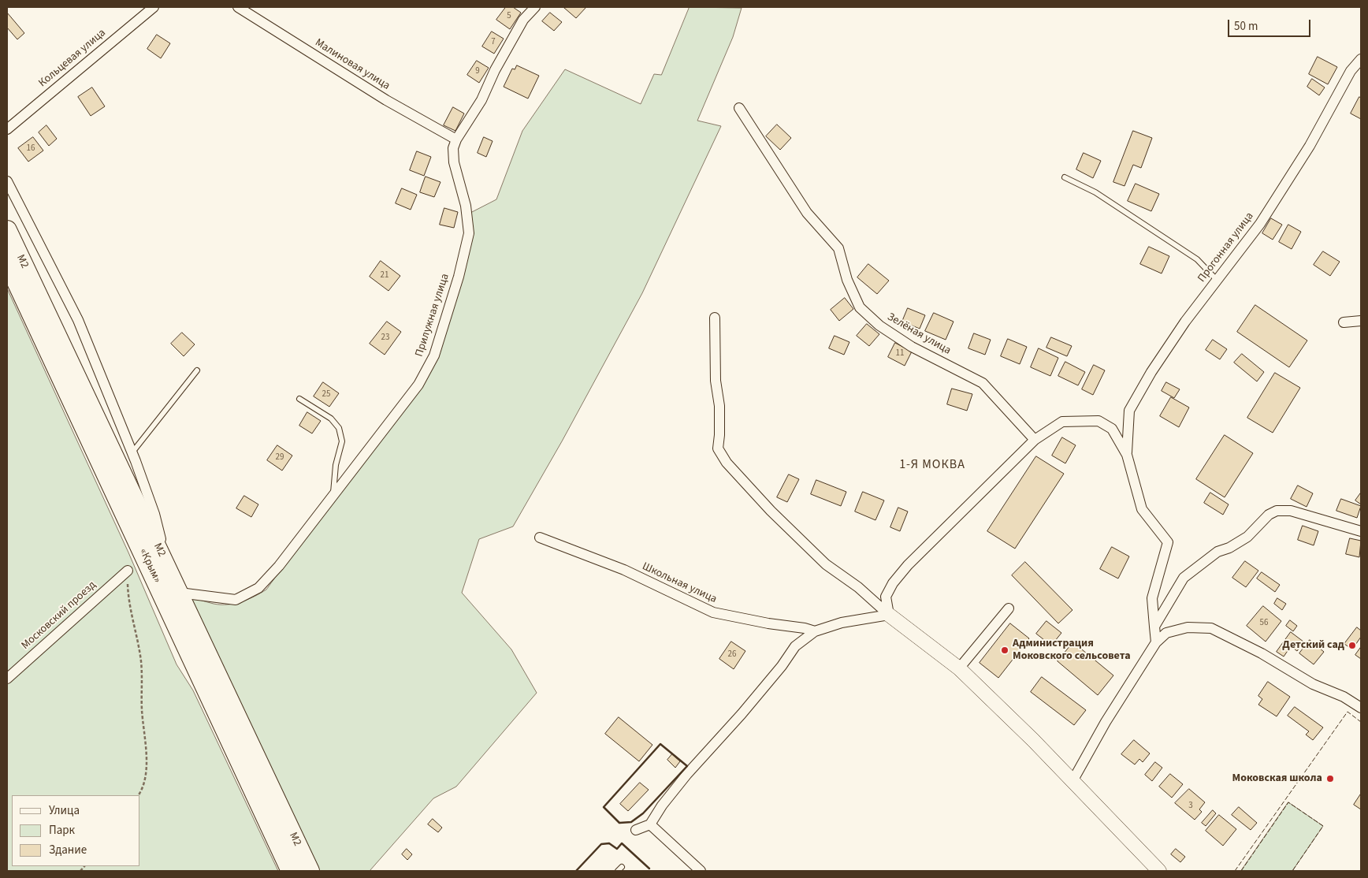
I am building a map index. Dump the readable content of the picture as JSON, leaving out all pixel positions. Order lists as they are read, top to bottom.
{
  "streets": {
    "highway": ["М2", "«Крым»"],
    "street": [
      "Кольцевая улица",
      "Малиновая улица",
      "Прогонная улица",
      "Прилужная улица",
      "Зелёная улица",
      "Школьная улица",
      "Московский проезд"
    ]
  },
  "crossings": [
    ["Малиновая улица", "Прилужная улица"],
    ["М2", "Прилужная улица"]
  ],
  "districts": ["1-Я МОКВА"],
  "places": ["Детский сад", "Администрация Моковского сельсовета", "Моковская школа"],
  "house_numbers": [
    "5",
    "7",
    "9",
    "16",
    "21",
    "23",
    "11",
    "25",
    "29",
    "56",
    "26",
    "3"
  ],
  "legend": ["Улица", "Парк", "Здание"],
  "scale_bar": "50 m"
}
